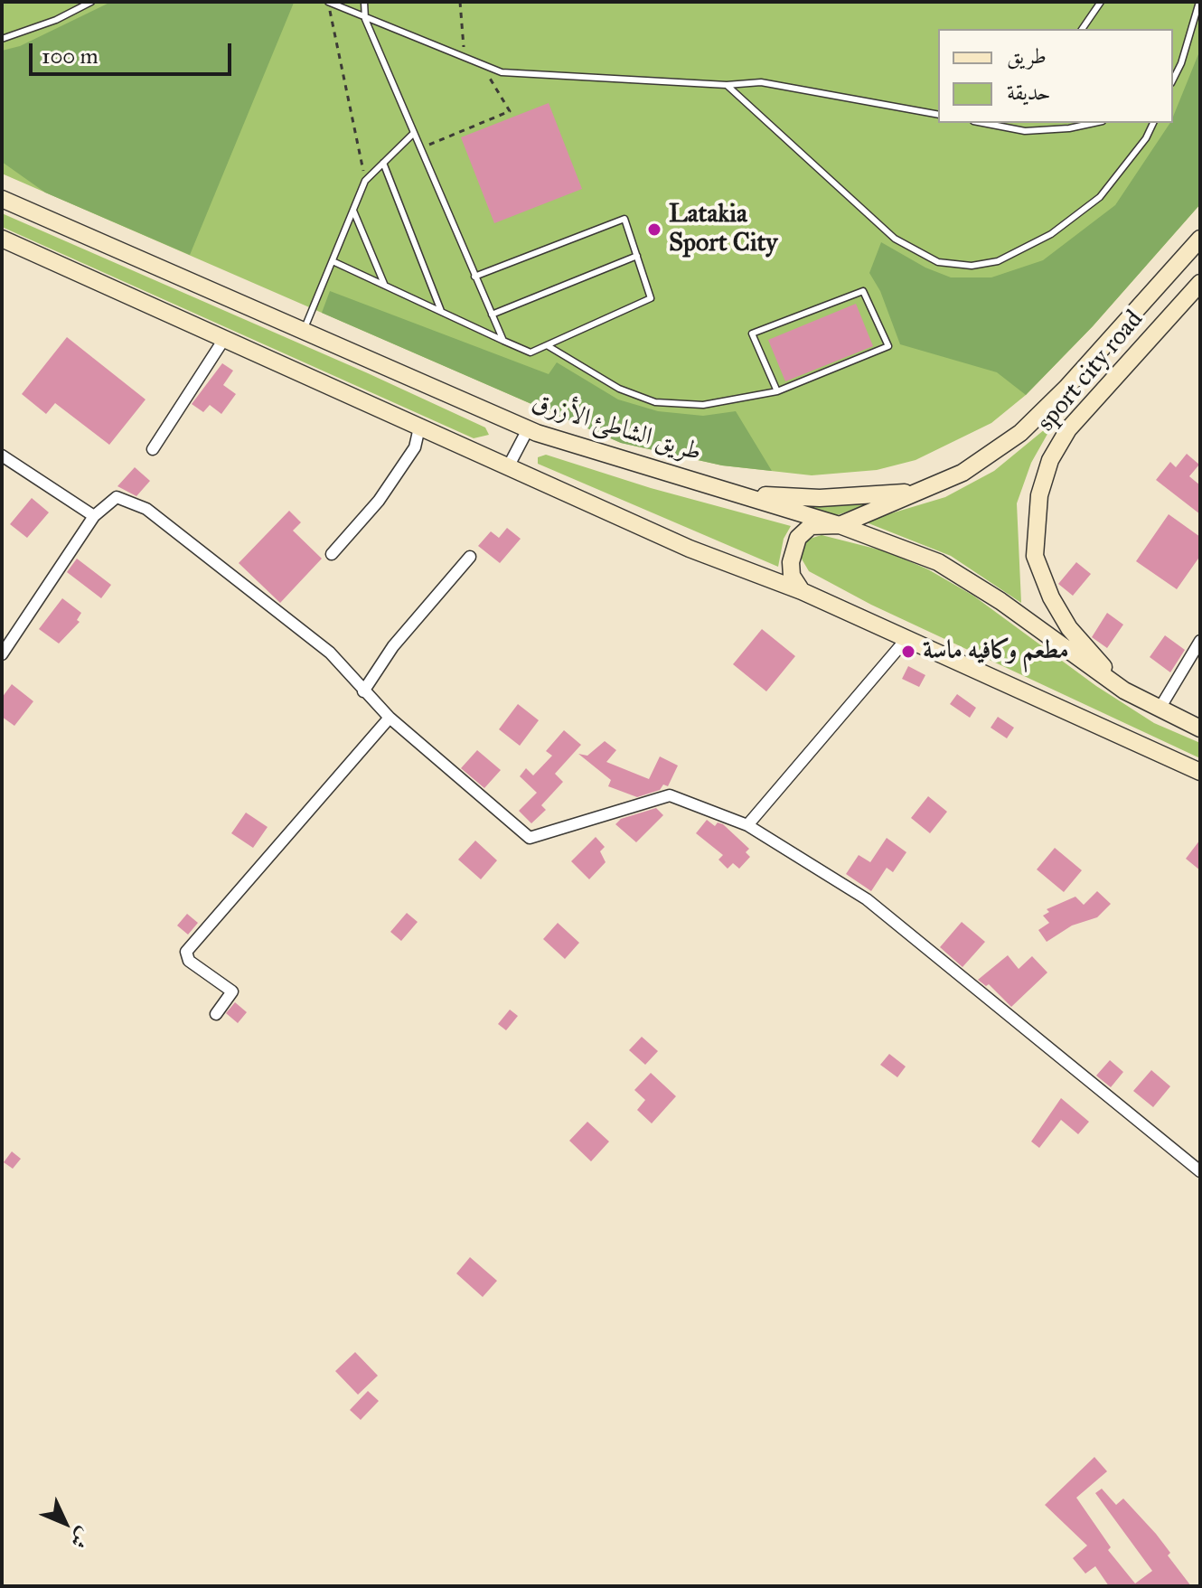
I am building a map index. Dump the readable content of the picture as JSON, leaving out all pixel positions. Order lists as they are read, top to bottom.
{
  "streets": {
    "main road": ["sport city road", "طريق الشاطئ الأزرق"]
  },
  "crossings": [
    ["sport city road", "طريق الشاطئ الأزرق"]
  ],
  "places": ["Latakia Sport City", "مطعم وكافيه ماسة"],
  "legend": ["طريق", "حديقة"],
  "scale_bar": "100 m",
  "north": "bottom right"
}
